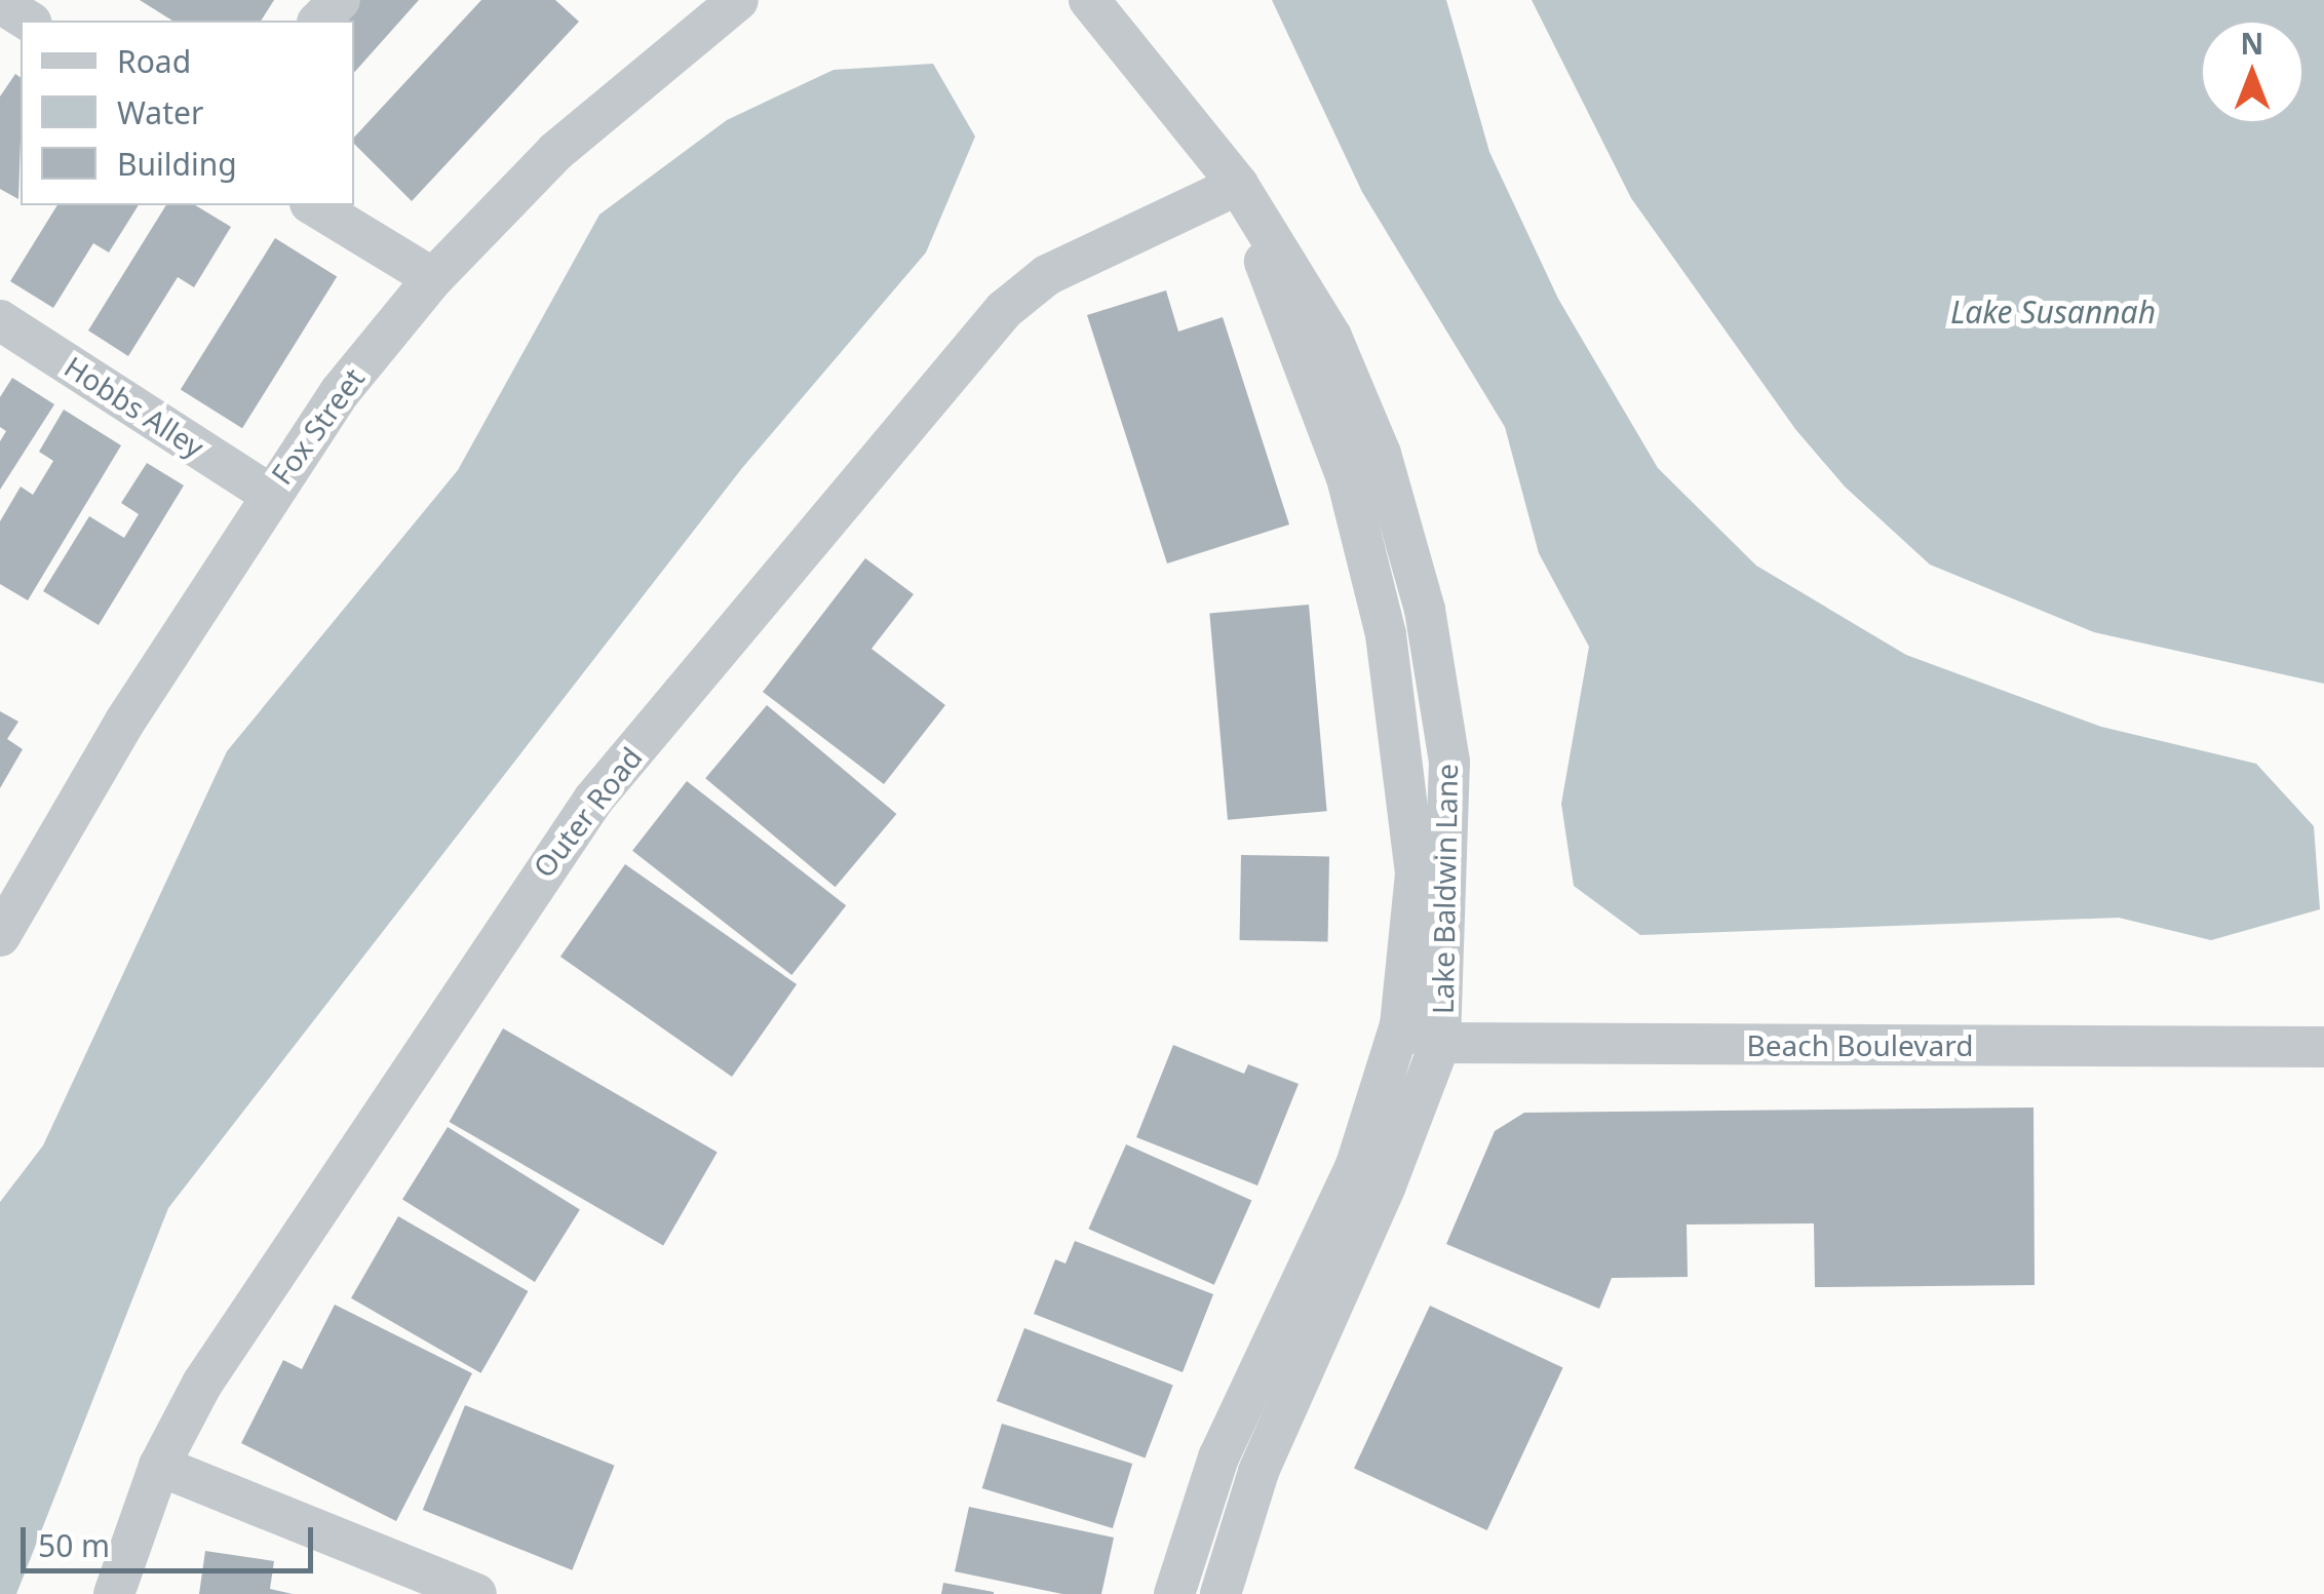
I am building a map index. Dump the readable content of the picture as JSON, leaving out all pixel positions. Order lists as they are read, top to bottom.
{
  "streets": {
    "street": [
      "Hobbs Alley",
      "Fox Street",
      "Outer Road",
      "Lake Baldwin Lane",
      "Beach Boulevard"
    ]
  },
  "crossings": [
    ["Hobbs Alley", "Fox Street"],
    ["Outer Road", "Lake Baldwin Lane"],
    ["Lake Baldwin Lane", "Beach Boulevard"]
  ],
  "water": ["Lake Susannah"],
  "legend": ["Road", "Water", "Building"],
  "scale_bar": "50 m",
  "north": "top"
}
